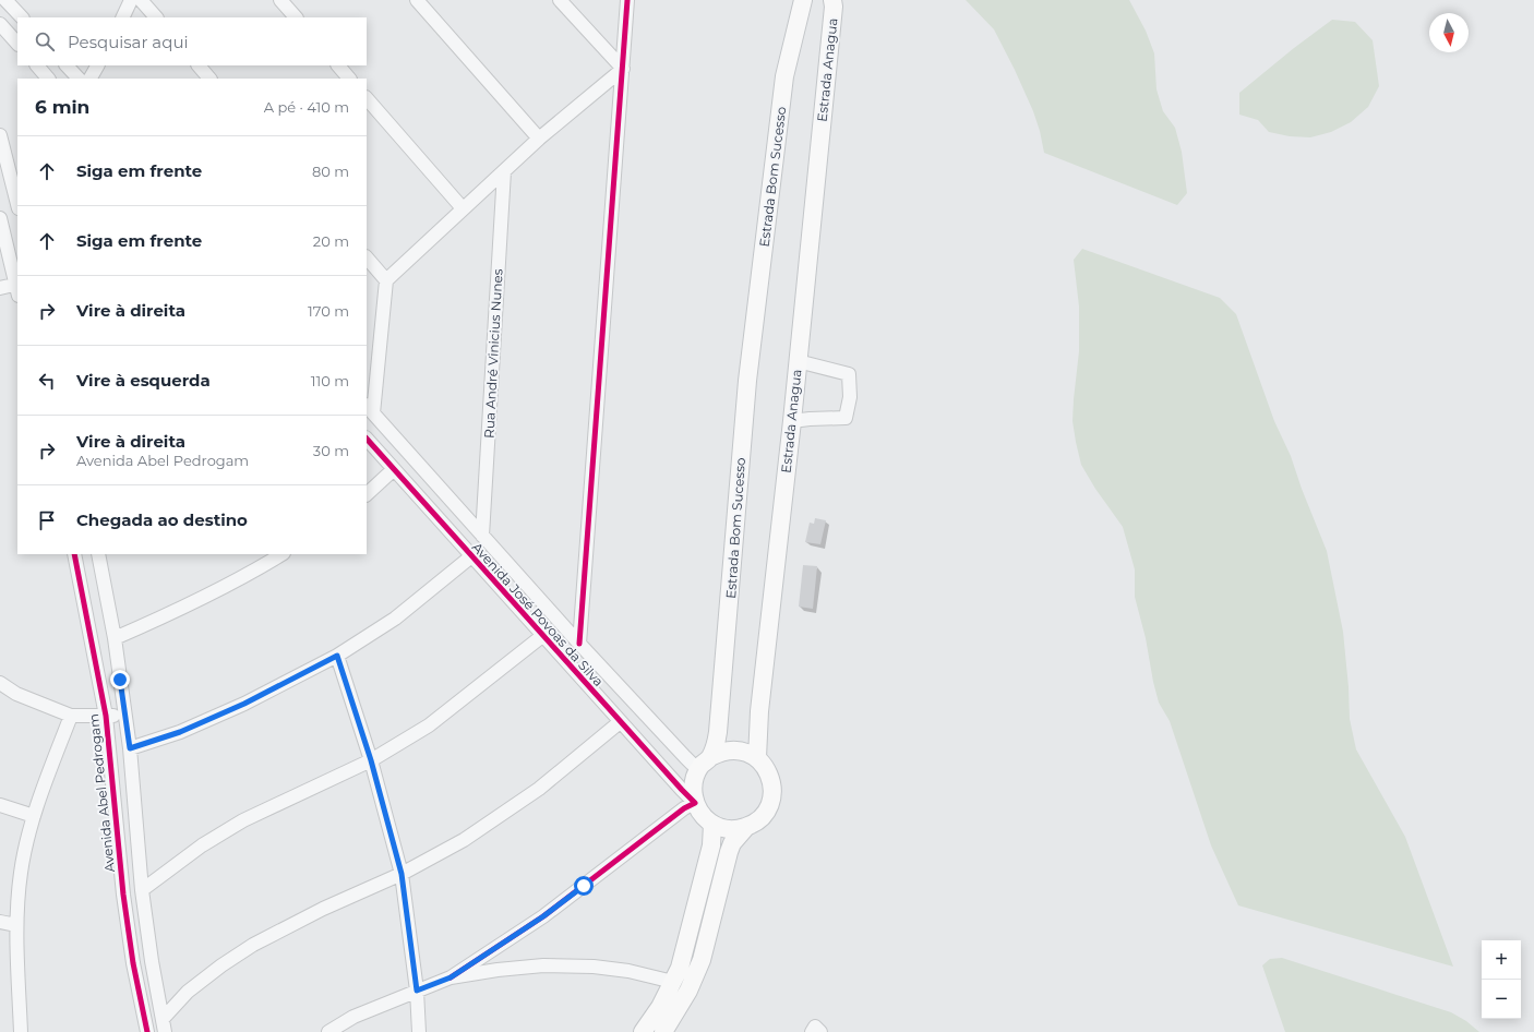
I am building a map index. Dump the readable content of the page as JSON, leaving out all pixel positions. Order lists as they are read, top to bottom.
{
  "streets": {
    "main road": ["Estrada Anagua", "Estrada Bom Sucesso"],
    "street": ["Rua André Vinicius Nunes", "Avenida José Povoas da Silva", "Avenida Abel Pedrogam"]
  },
  "crossings": [
    ["Estrada Anagua", "Estrada Bom Sucesso"],
    ["Estrada Anagua", "Avenida José Povoas da Silva"],
    ["Estrada Bom Sucesso", "Avenida José Povoas da Silva"],
    ["Rua André Vinicius Nunes", "Avenida José Povoas da Silva"]
  ],
  "north": "bottom",
  "page": {
    "search": "Pesquisar aqui",
    "heading": ["6 min", "A pé · 410 m"],
    "list": [
      ["Siga em frente", "80 m"],
      ["Siga em frente", "20 m"],
      ["Vire à direita", "170 m"],
      ["Vire à esquerda", "110 m"],
      ["Vire à direita", "Avenida Abel Pedrogam", "30 m"],
      "Chegada ao destino"
    ],
    "map_buttons": ["+", "−"]
  }
}
